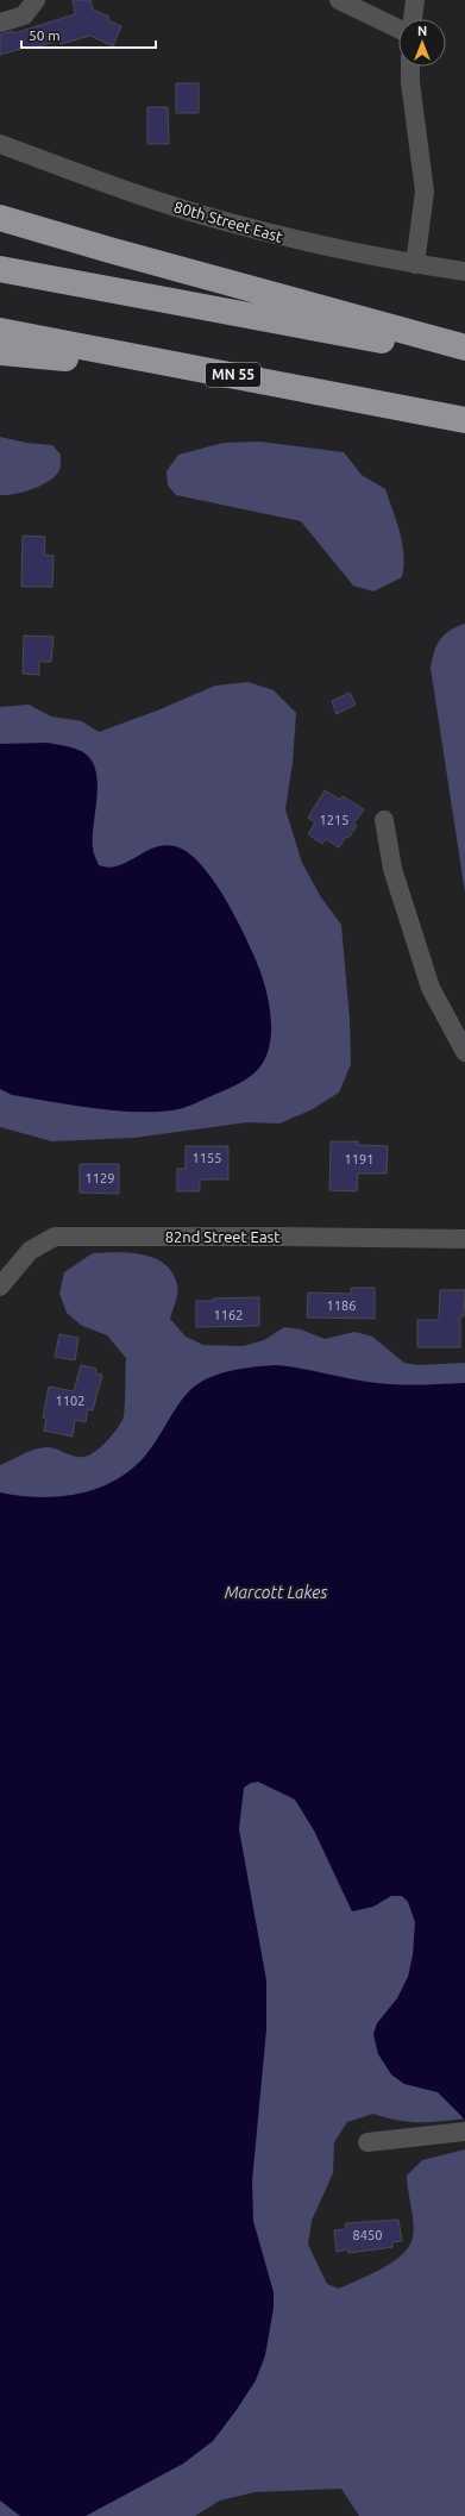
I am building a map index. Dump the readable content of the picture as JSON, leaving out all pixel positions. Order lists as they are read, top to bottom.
{
  "streets": {
    "highway": ["MN 55"],
    "street": ["80th Street East", "82nd Street East"]
  },
  "water": ["Marcott Lakes"],
  "house_numbers": [
    "1215",
    "1155",
    "1191",
    "1129",
    "1186",
    "1162",
    "1102",
    "8450"
  ],
  "scale_bar": "50 m",
  "north": "top"
}
